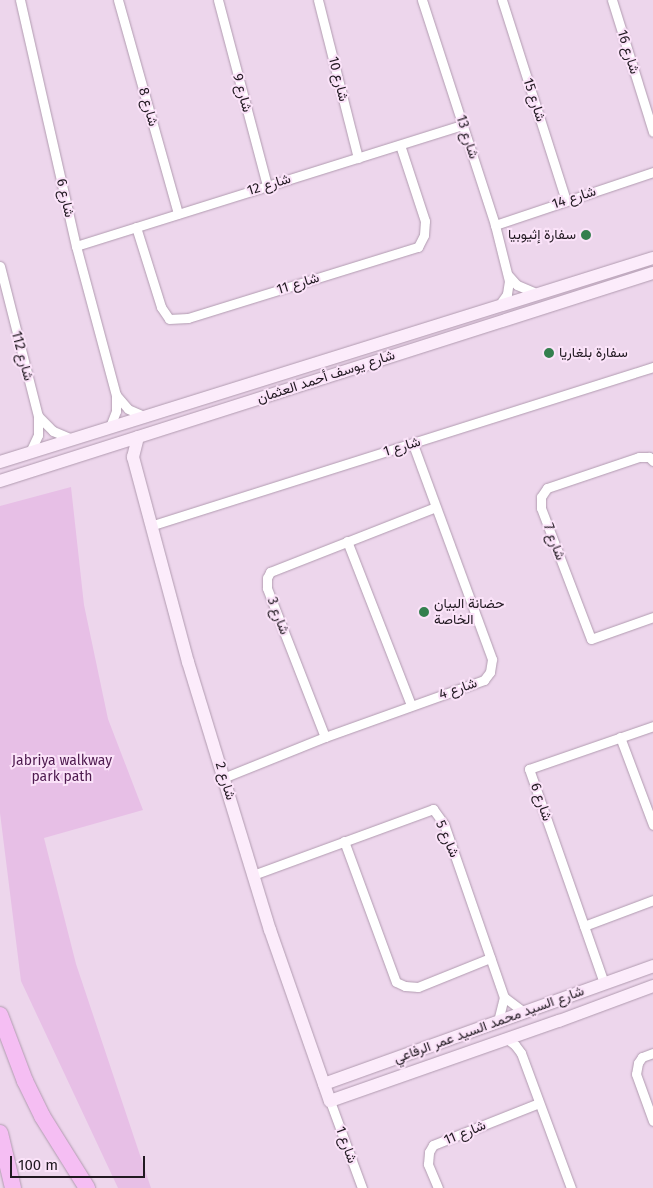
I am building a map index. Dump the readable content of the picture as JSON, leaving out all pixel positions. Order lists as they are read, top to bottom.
{
  "streets": {
    "street": [
      "شارع 16",
      "شارع 10",
      "شارع 9",
      "شارع 15",
      "شارع 8",
      "شارع 13",
      "شارع 12",
      "شارع 6",
      "شارع 14",
      "شارع 11",
      "شارع 112",
      "شارع يوسف أحمد العثمان",
      "شارع 1",
      "شارع 7",
      "شارع 3",
      "شارع 4",
      "شارع 2",
      "شارع 5",
      "شارع السيد محمد السيد عمر الرفاعي"
    ]
  },
  "crossings": [
    ["شارع 10", "شارع 12"],
    ["شارع 9", "شارع 12"],
    ["شارع 15", "شارع 14"],
    ["شارع 8", "شارع 12"],
    ["شارع 13", "شارع 12"],
    ["شارع 13", "شارع 14"],
    ["شارع 13", "شارع يوسف أحمد العثمان"],
    ["شارع 12", "شارع 6"],
    ["شارع 12", "شارع 11"],
    ["شارع 6", "شارع يوسف أحمد العثمان"],
    ["شارع 6", "شارع السيد محمد السيد عمر الرفاعي"],
    ["شارع 112", "شارع يوسف أحمد العثمان"],
    ["شارع يوسف أحمد العثمان", "شارع 2"],
    ["شارع 1", "شارع 4"],
    ["شارع 1", "شارع 2"],
    ["شارع 1", "شارع السيد محمد السيد عمر الرفاعي"],
    ["شارع 3", "شارع 4"],
    ["شارع 4", "شارع 2"],
    ["شارع 2", "شارع 5"],
    ["شارع 2", "شارع السيد محمد السيد عمر الرفاعي"]
  ],
  "parks": ["Jabriya walkway park path"],
  "places": ["سفارة إثيوبيا", "سفارة بلغاريا", "حضانة البيان الخاصة"],
  "scale_bar": "100 m"
}
